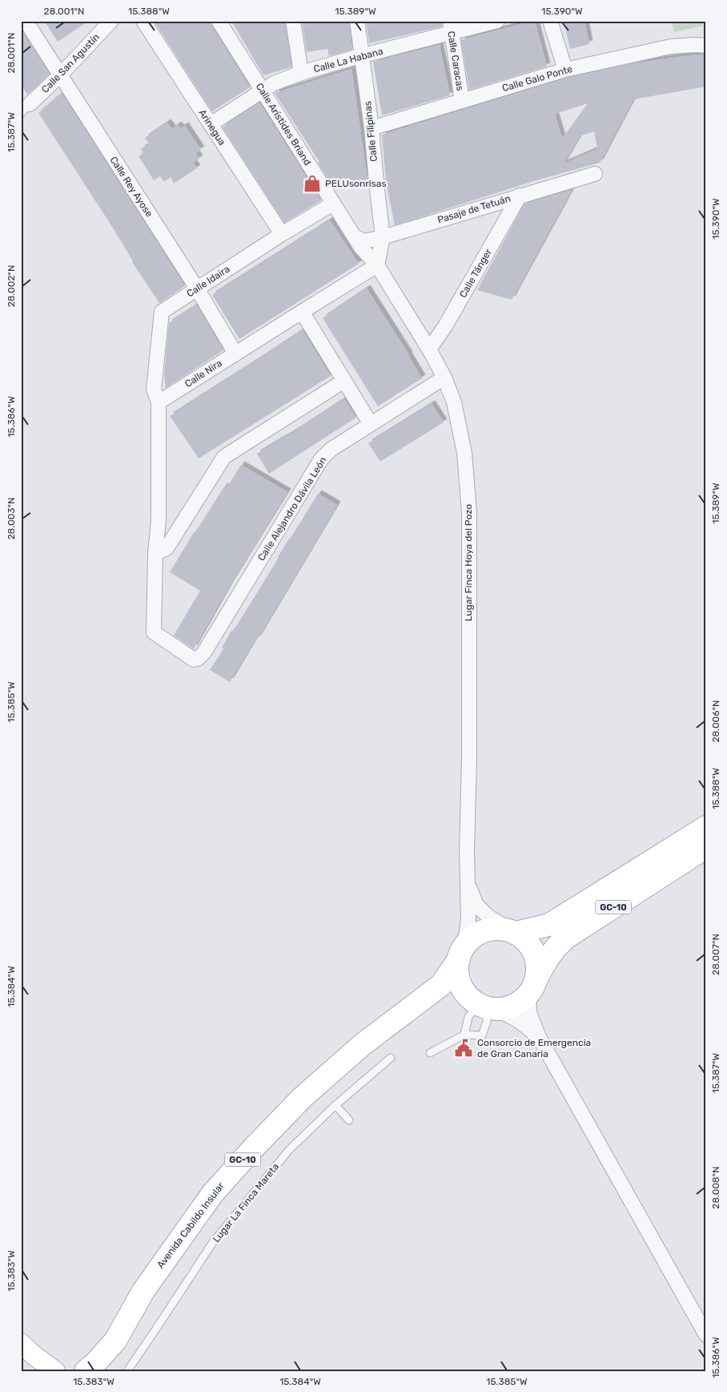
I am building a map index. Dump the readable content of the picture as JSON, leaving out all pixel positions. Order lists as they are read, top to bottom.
{
  "streets": {
    "main road": ["GC-10", "Avenida Cabildo Insular"],
    "street": [
      "Calle La Habana",
      "Calle Caracas",
      "Calle San Agustín",
      "Calle Galo Ponte",
      "Calle Arístides Briand",
      "Arinegua",
      "Calle Filipinas",
      "Calle Rey Ayose",
      "Pasaje de Tetuán",
      "Calle Tánger",
      "Calle Idaira",
      "Calle Nira",
      "Calle Alejandro Dávila León",
      "Lugar Finca Hoya del Pozo"
    ],
    "lane": ["Lugar La Finca Mareta"]
  },
  "crossings": [
    ["Calle La Habana", "Calle Caracas"],
    ["Calle La Habana", "Calle Arístides Briand"],
    ["Calle La Habana", "Arinegua"],
    ["Calle La Habana", "Calle Filipinas"],
    ["Calle Caracas", "Calle Galo Ponte"],
    ["Calle San Agustín", "Calle Rey Ayose"],
    ["Calle Galo Ponte", "Calle Filipinas"],
    ["Calle Arístides Briand", "Calle Filipinas"],
    ["Calle Arístides Briand", "Pasaje de Tetuán"],
    ["Calle Arístides Briand", "Calle Idaira"],
    ["Calle Arístides Briand", "Calle Nira"],
    ["Calle Arístides Briand", "Lugar Finca Hoya del Pozo"],
    ["Arinegua", "Calle Idaira"],
    ["Calle Filipinas", "Pasaje de Tetuán"],
    ["Calle Filipinas", "Calle Nira"],
    ["Calle Filipinas", "Lugar Finca Hoya del Pozo"],
    ["Calle Rey Ayose", "Calle Idaira"],
    ["Calle Rey Ayose", "Calle Nira"],
    ["Pasaje de Tetuán", "Calle Tánger"],
    ["Calle Tánger", "Lugar Finca Hoya del Pozo"],
    ["Calle Idaira", "Calle Nira"],
    ["Calle Nira", "Lugar Finca Hoya del Pozo"],
    ["Calle Alejandro Dávila León", "Lugar Finca Hoya del Pozo"],
    ["Lugar Finca Hoya del Pozo", "GC-10"],
    ["Lugar Finca Hoya del Pozo", "Avenida Cabildo Insular"],
    ["GC-10", "Avenida Cabildo Insular"]
  ],
  "places": {
    "shop": ["PELUsonrisas"],
    "public building": ["Consorcio de Emergencia de Gran Canaria"]
  },
  "coordinates": [
    "28.001°N",
    "15.388°W",
    "15.389°W",
    "15.390°W",
    "15.387°W",
    "28.002°N",
    "15.386°W",
    "28.003°N",
    "15.385°W",
    "28.006°N",
    "28.007°N",
    "15.384°W",
    "28.008°N",
    "15.383°W"
  ]
}
